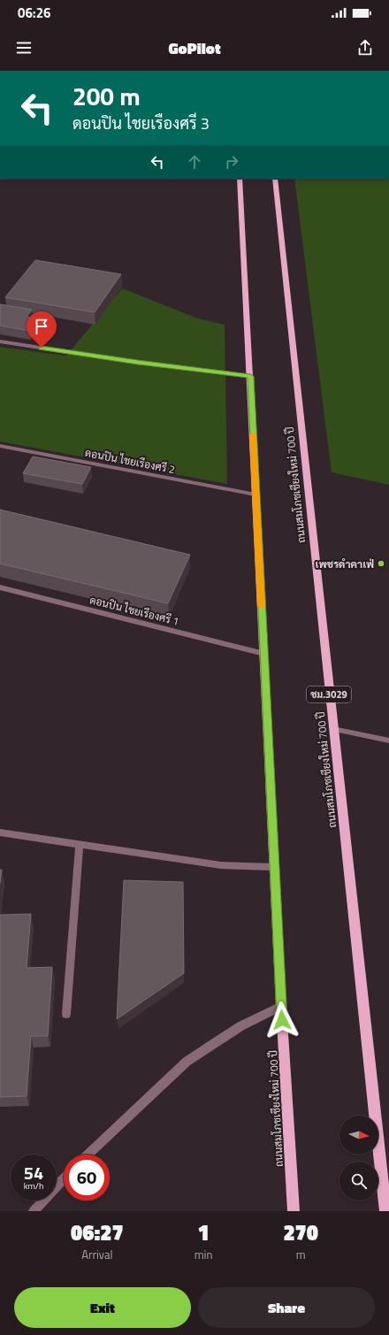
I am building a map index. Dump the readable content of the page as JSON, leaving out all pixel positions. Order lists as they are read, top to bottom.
{
  "streets": {
    "main road": ["ถนนสมโภชเชียงใหม่ 700 ปี", "ชม.3029"],
    "street": ["ดอนปิน ไชยเรืองศรี 2", "ดอนปิน ไชยเรืองศรี 1"]
  },
  "crossings": [
    ["ดอนปิน ไชยเรืองศรี 2", "ถนนสมโภชเชียงใหม่ 700 ปี"],
    ["ถนนสมโภชเชียงใหม่ 700 ปี", "ดอนปิน ไชยเรืองศรี 1"]
  ],
  "places": ["เพชรดำคาเฟ่"],
  "north": "right",
  "page": {
    "status": "06:26",
    "header": "GoPilot",
    "turn": ["200 m", "ดอนปิน ไชยเรืองศรี 3"],
    "speed": "54 km/h",
    "limit": "60",
    "eta": [
      "06:27",
      "Arrival",
      "1",
      "min",
      "270",
      "m"
    ],
    "buttons": ["Exit", "Share"]
  }
}
